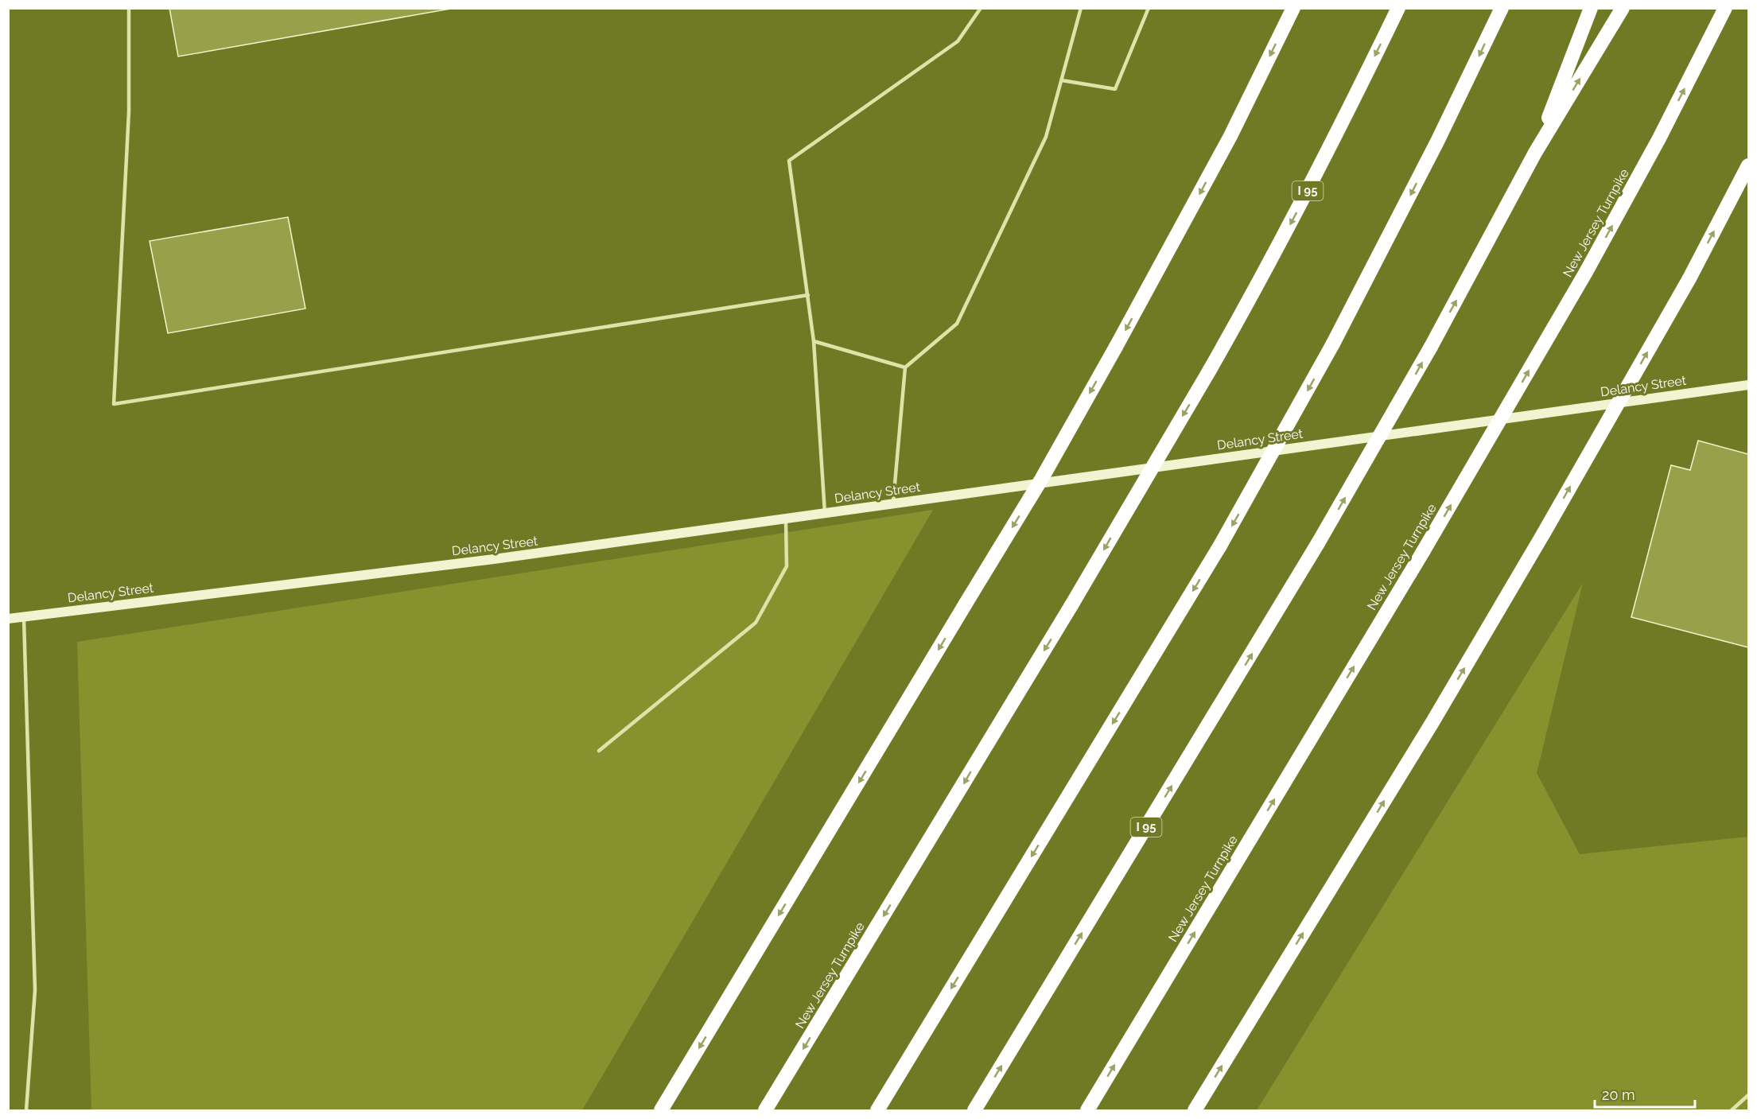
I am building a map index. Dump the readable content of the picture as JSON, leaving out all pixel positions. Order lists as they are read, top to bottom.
{
  "streets": {
    "highway": ["I 95", "New Jersey Turnpike"],
    "street": ["Delancy Street"]
  },
  "scale_bar": "20 m"
}
